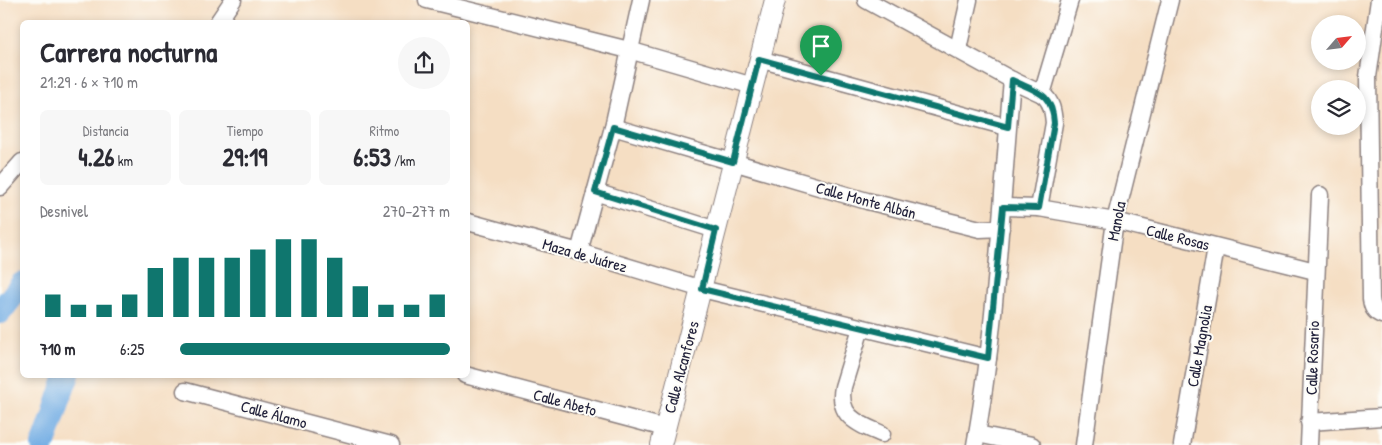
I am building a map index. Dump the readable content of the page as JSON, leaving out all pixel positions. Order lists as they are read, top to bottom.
{
  "streets": {
    "street": [
      "Calle Monte Albán",
      "Manola",
      "Calle Rosas",
      "Maza de Juárez",
      "Calle Magnolia",
      "Calle Rosario",
      "Calle Alcanfores",
      "Calle Abeto",
      "Calle Álamo"
    ]
  },
  "crossings": [
    ["Calle Monte Albán", "Calle Alcanfores"],
    ["Manola", "Calle Rosas"],
    ["Calle Rosas", "Calle Magnolia"],
    ["Calle Rosas", "Calle Rosario"],
    ["Maza de Juárez", "Calle Alcanfores"],
    ["Calle Alcanfores", "Calle Abeto"]
  ],
  "north": "top right",
  "page": {
    "heading": ["Carrera nocturna", "21:29 · 6 × 710 m"],
    "stats": [
      ["Distancia", "4.26 km"],
      ["Tiempo", "29:19"],
      ["Ritmo", "6:53 /km"]
    ],
    "chart": ["Desnivel", "270–277 m"],
    "list": [
      {
        "name": "710 m",
        "note": "6:25"
      }
    ]
  }
}
